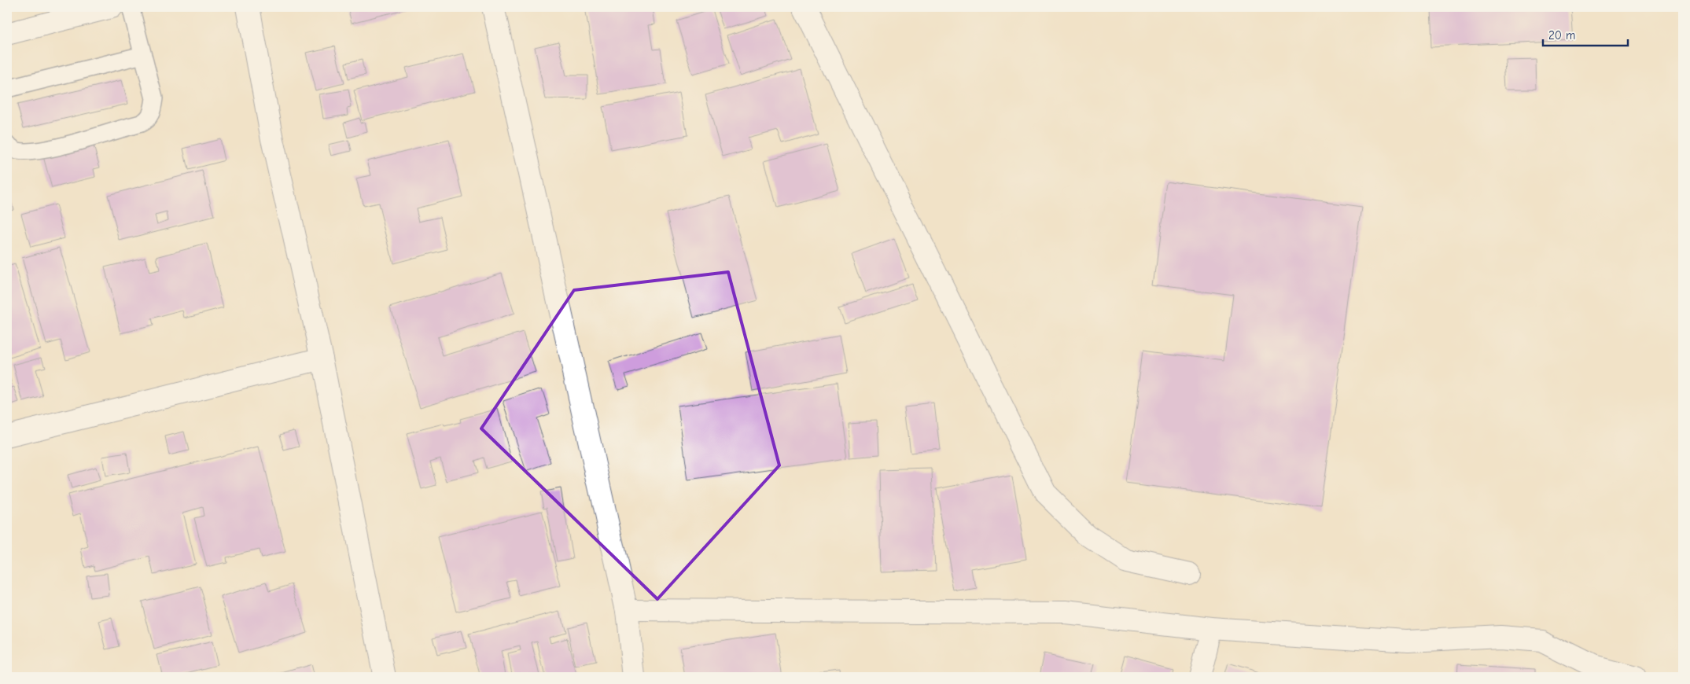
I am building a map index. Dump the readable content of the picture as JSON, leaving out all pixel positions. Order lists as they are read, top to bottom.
{
  "scale_bar": "20 m"
}
